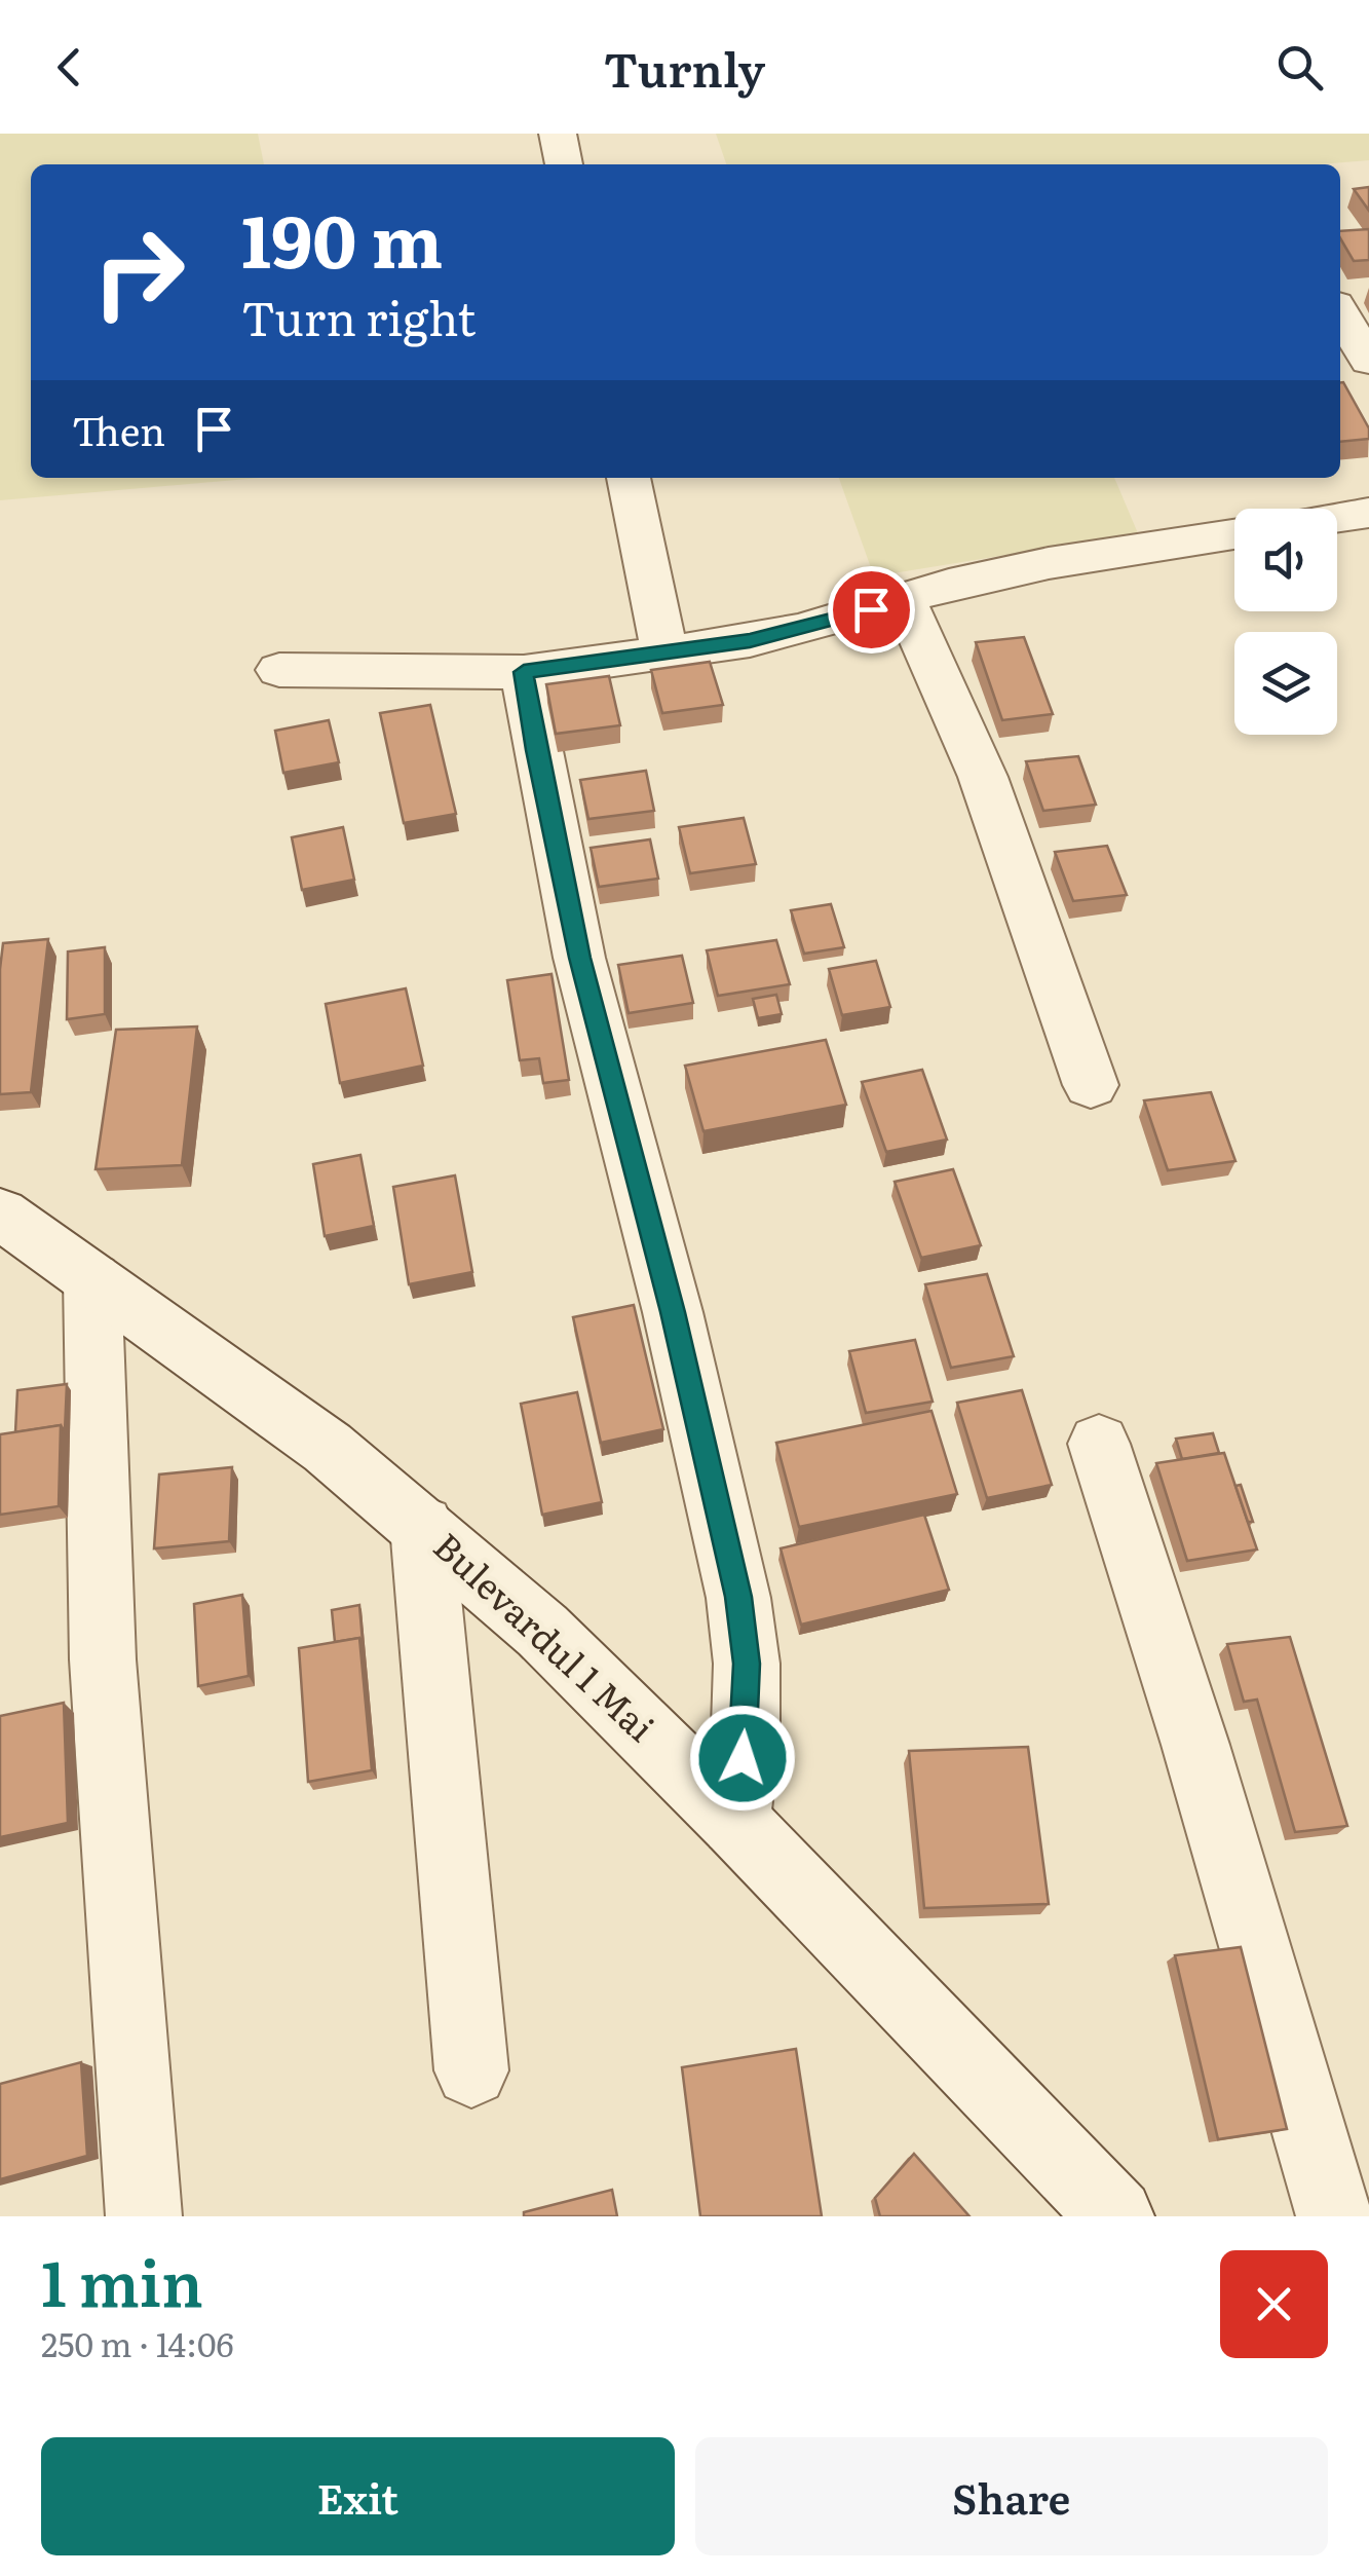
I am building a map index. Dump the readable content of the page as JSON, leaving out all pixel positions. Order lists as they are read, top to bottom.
{
  "streets": {
    "street": ["Bulevardul 1 Mai"]
  },
  "page": {
    "header": "Turnly",
    "turn": ["190 m", "Turn right"],
    "then": "Then",
    "heading": ["1 min", "250 m · 14:06"],
    "buttons": ["Exit", "Share"]
  }
}
